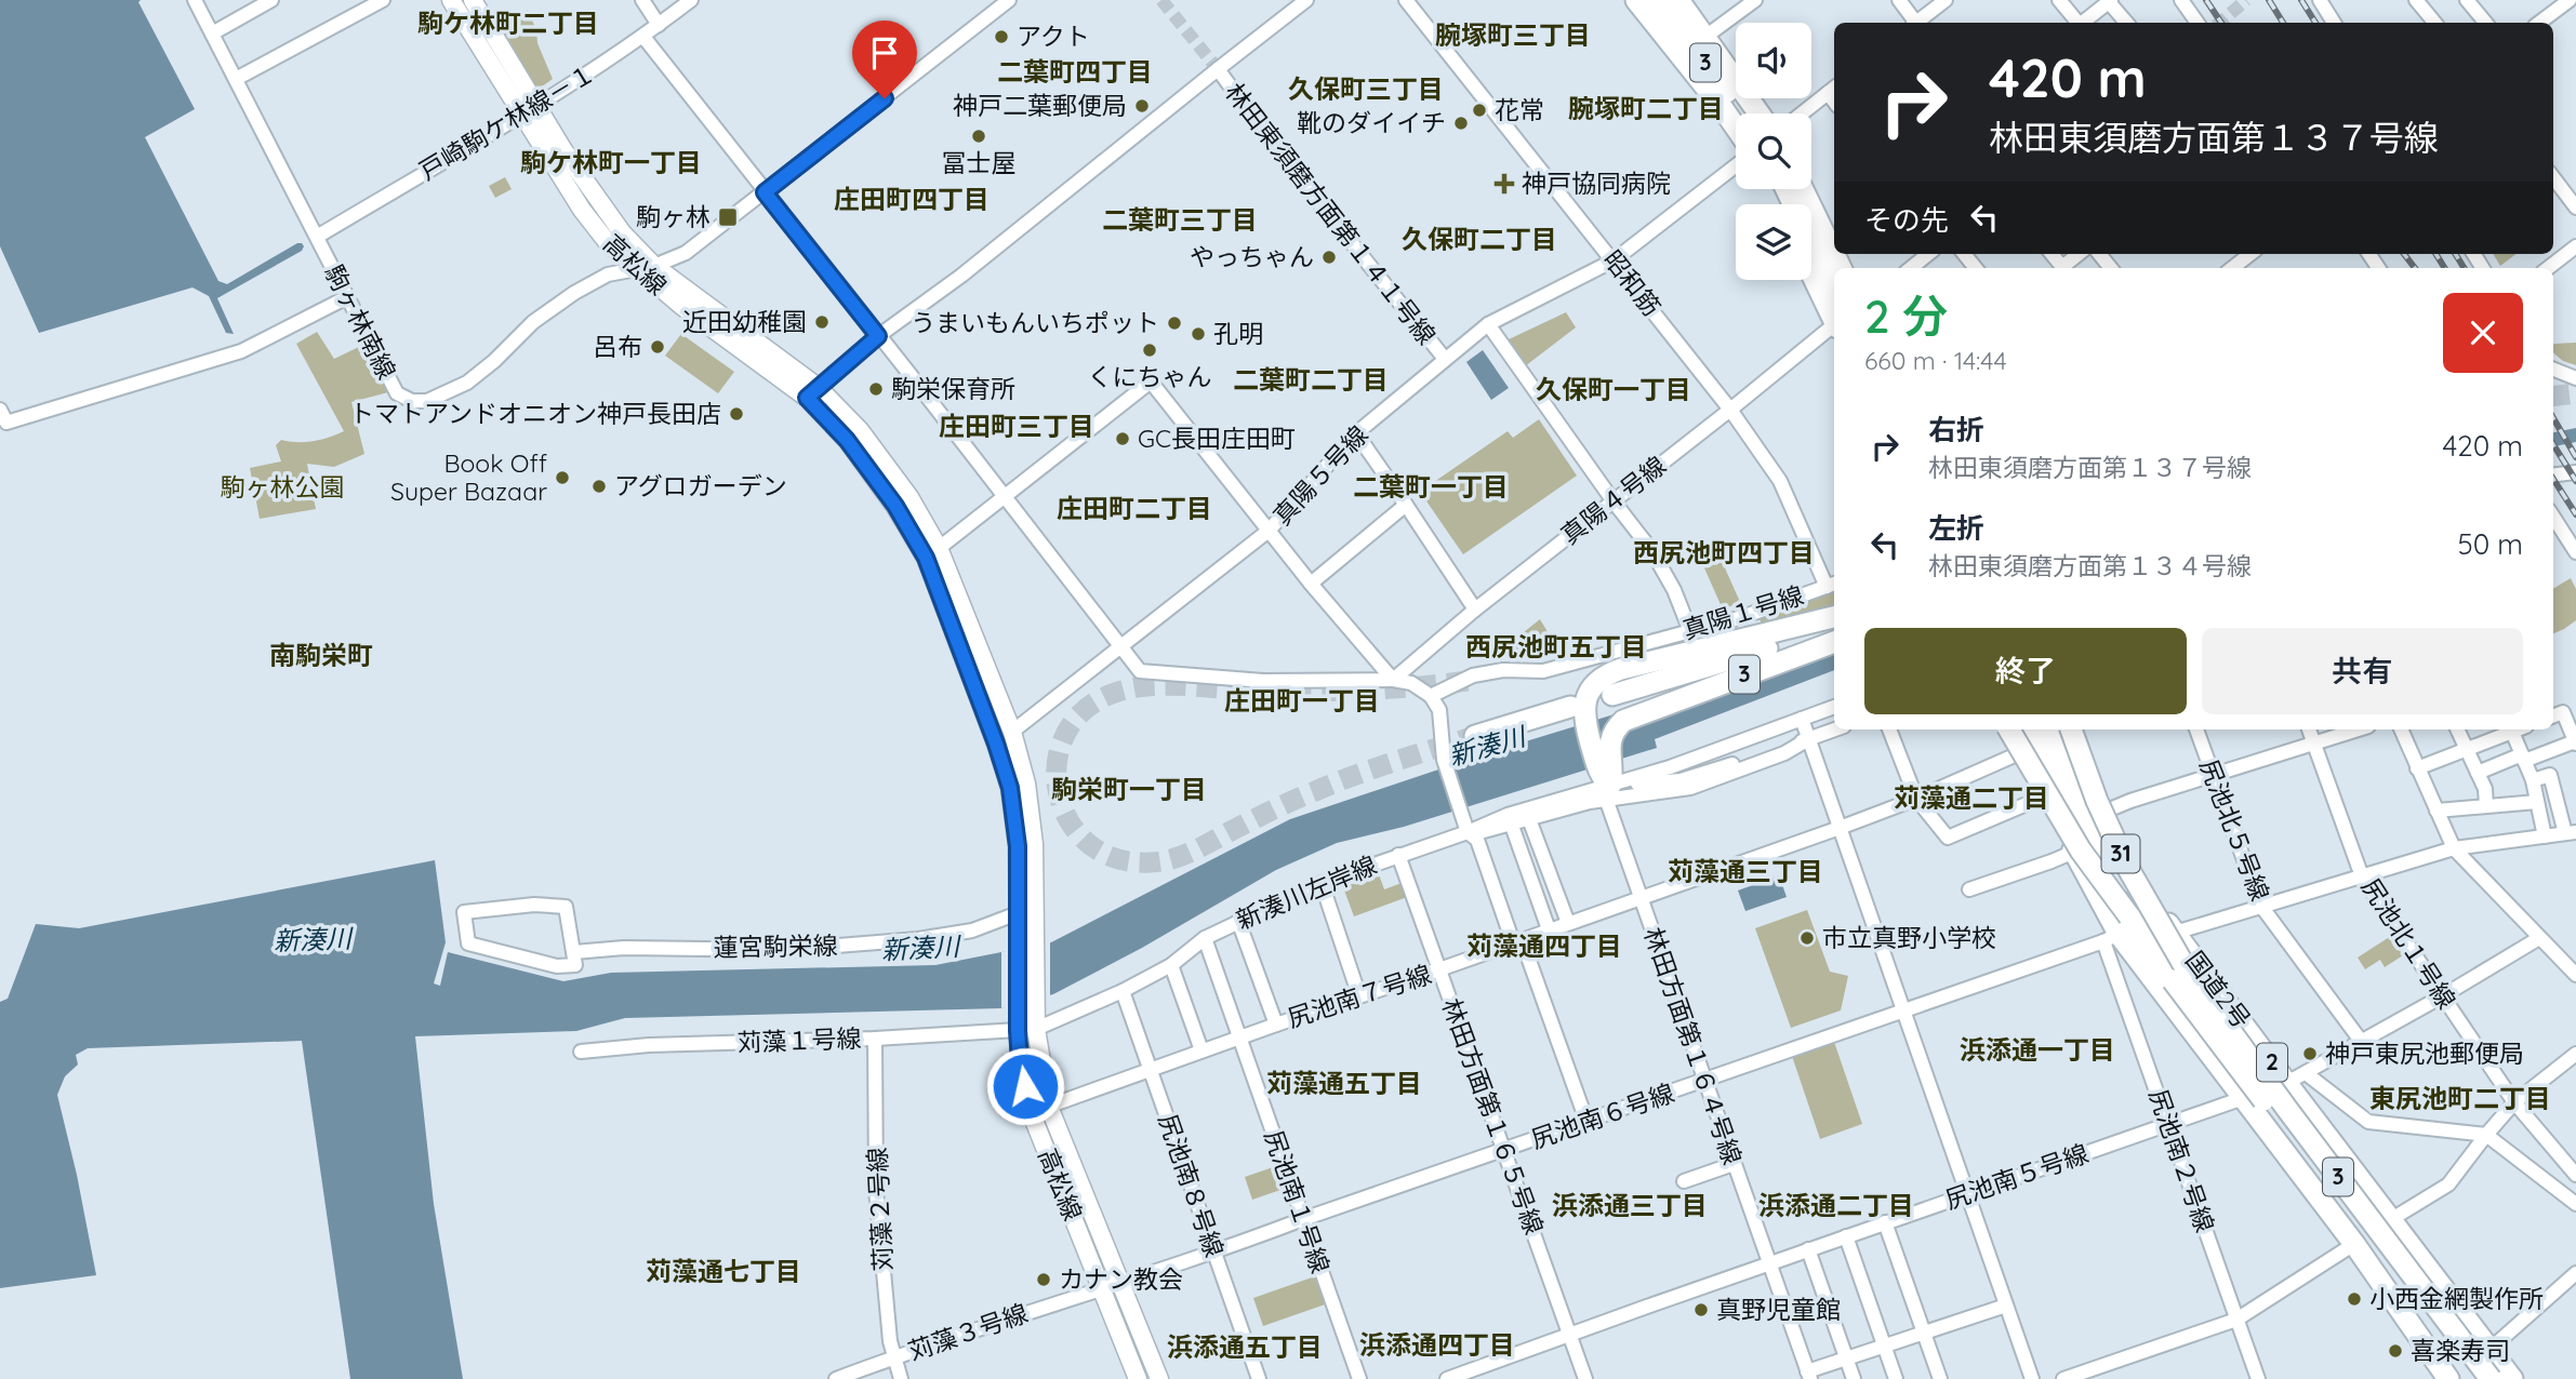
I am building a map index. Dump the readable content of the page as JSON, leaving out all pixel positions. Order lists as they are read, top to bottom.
{
  "streets": {
    "highway": [
      "3",
      "31",
      "国道2号",
      "2"
    ],
    "main road": ["高松線"],
    "street": [
      "戸崎駒ケ林線－１",
      "林田東須磨方面第１４１号線",
      "昭和筋",
      "駒ヶ林南線",
      "真陽５号線",
      "真陽４号線",
      "真陽１号線",
      "尻池北５号線",
      "新湊川左岸線",
      "尻池北１号線",
      "蓮宮駒栄線",
      "尻池南７号線",
      "苅藻１号線",
      "林田方面第１６４号線",
      "林田方面第１６５号線",
      "尻池南６号線",
      "尻池南２号線",
      "尻池南５号線",
      "尻池南８号線",
      "尻池南１号線",
      "苅藻２号線",
      "苅藻３号線"
    ]
  },
  "crossings": [
    ["3", "真陽１号線"],
    ["3", "31"],
    ["3", "新湊川左岸線"],
    ["3", "国道2号"],
    ["3", "林田方面第１６４号線"],
    ["3", "尻池南６号線"],
    ["3", "尻池南２号線"],
    ["戸崎駒ケ林線－１", "高松線"],
    ["戸崎駒ケ林線－１", "駒ヶ林南線"],
    ["林田東須磨方面第１４１号線", "真陽５号線"],
    ["高松線", "駒ヶ林南線"],
    ["高松線", "真陽５号線"],
    ["高松線", "新湊川左岸線"],
    ["高松線", "蓮宮駒栄線"],
    ["高松線", "尻池南７号線"],
    ["高松線", "苅藻１号線"],
    ["高松線", "尻池南６号線"],
    ["高松線", "苅藻３号線"],
    ["昭和筋", "真陽５号線"],
    ["昭和筋", "真陽４号線"],
    ["昭和筋", "真陽１号線"],
    ["尻池北５号線", "尻池南５号線"],
    ["31", "国道2号"],
    ["31", "尻池南６号線"],
    ["31", "尻池南２号線"],
    ["新湊川左岸線", "苅藻１号線"],
    ["新湊川左岸線", "林田方面第１６４号線"],
    ["新湊川左岸線", "林田方面第１６５号線"],
    ["新湊川左岸線", "尻池南８号線"],
    ["新湊川左岸線", "尻池南１号線"],
    ["尻池北１号線", "尻池南５号線"],
    ["国道2号", "尻池南７号線"],
    ["国道2号", "尻池南６号線"],
    ["国道2号", "尻池南２号線"],
    ["国道2号", "尻池南５号線"],
    ["尻池南７号線", "林田方面第１６４号線"],
    ["尻池南７号線", "林田方面第１６５号線"],
    ["尻池南７号線", "尻池南８号線"],
    ["尻池南７号線", "尻池南１号線"],
    ["苅藻１号線", "苅藻２号線"],
    ["林田方面第１６４号線", "尻池南６号線"],
    ["林田方面第１６４号線", "尻池南５号線"],
    ["林田方面第１６５号線", "尻池南６号線"],
    ["林田方面第１６５号線", "尻池南５号線"],
    ["尻池南６号線", "尻池南２号線"],
    ["尻池南６号線", "尻池南８号線"],
    ["尻池南６号線", "尻池南１号線"],
    ["尻池南６号線", "苅藻３号線"],
    ["尻池南２号線", "尻池南５号線"],
    ["苅藻２号線", "苅藻３号線"]
  ],
  "districts": [
    "駒ケ林町二丁目",
    "腕塚町三丁目",
    "二葉町四丁目",
    "久保町三丁目",
    "腕塚町二丁目",
    "駒ケ林町一丁目",
    "庄田町四丁目",
    "二葉町三丁目",
    "久保町二丁目",
    "二葉町二丁目",
    "久保町一丁目",
    "庄田町三丁目",
    "二葉町一丁目",
    "庄田町二丁目",
    "西尻池町四丁目",
    "西尻池町五丁目",
    "南駒栄町",
    "庄田町一丁目",
    "駒栄町一丁目",
    "苅藻通二丁目",
    "苅藻通三丁目",
    "苅藻通四丁目",
    "浜添通一丁目",
    "苅藻通五丁目",
    "東尻池町二丁目",
    "浜添通三丁目",
    "浜添通二丁目",
    "苅藻通七丁目",
    "浜添通四丁目",
    "浜添通五丁目"
  ],
  "water": ["新湊川"],
  "parks": ["駒ヶ林公園"],
  "places": {
    "other": [
      "アクト",
      "神戸二葉郵便局",
      "花常",
      "靴のダイイチ",
      "冨士屋",
      "やっちゃん",
      "近田幼稚園",
      "うまいもんいちポット",
      "孔明",
      "呂布",
      "くにちゃん",
      "駒栄保育所",
      "トマトアンドオニオン神戸長田店",
      "GC長田庄田町",
      "Book Off Super Bazaar",
      "アグロガーデン",
      "市立真野小学校",
      "神戸東尻池郵便局",
      "カナン教会",
      "小西金網製作所",
      "真野児童館",
      "喜楽寿司"
    ],
    "health": ["神戸協同病院"],
    "transit": ["駒ヶ林"]
  },
  "page": {
    "turn": ["420 m", "林田東須磨方面第１３７号線"],
    "then": "その先",
    "heading": ["2 分", "660 m · 14:44"],
    "list": [
      {
        "name": "右折",
        "note": "林田東須磨方面第１３７号線",
        "value": "420 m"
      },
      {
        "name": "左折",
        "note": "林田東須磨方面第１３４号線",
        "value": "50 m"
      }
    ],
    "buttons": ["終了", "共有"]
  }
}
